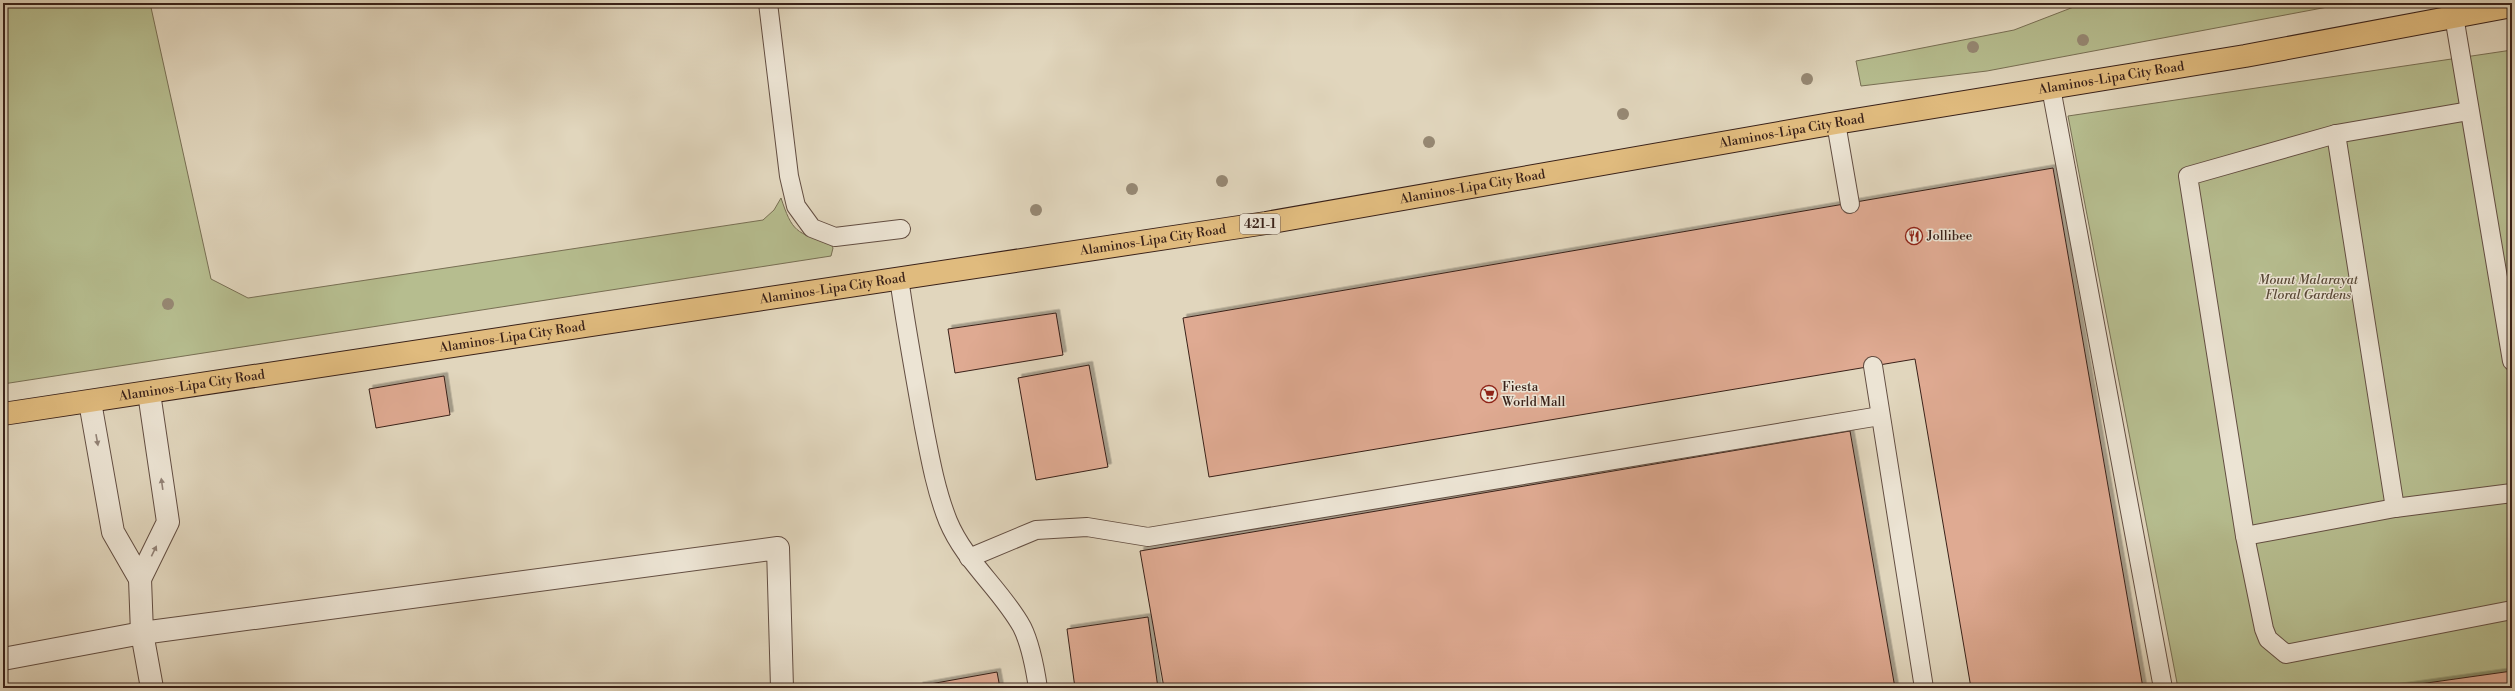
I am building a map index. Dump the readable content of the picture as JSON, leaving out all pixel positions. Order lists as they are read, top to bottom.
{
  "streets": {
    "main road": ["Alaminos-Lipa City Road", "421-1"]
  },
  "parks": ["Mount Malarayat Floral Gardens"],
  "places": {
    "restaurant": ["Jollibee"],
    "supermarket": ["Fiesta World Mall"]
  }
}
